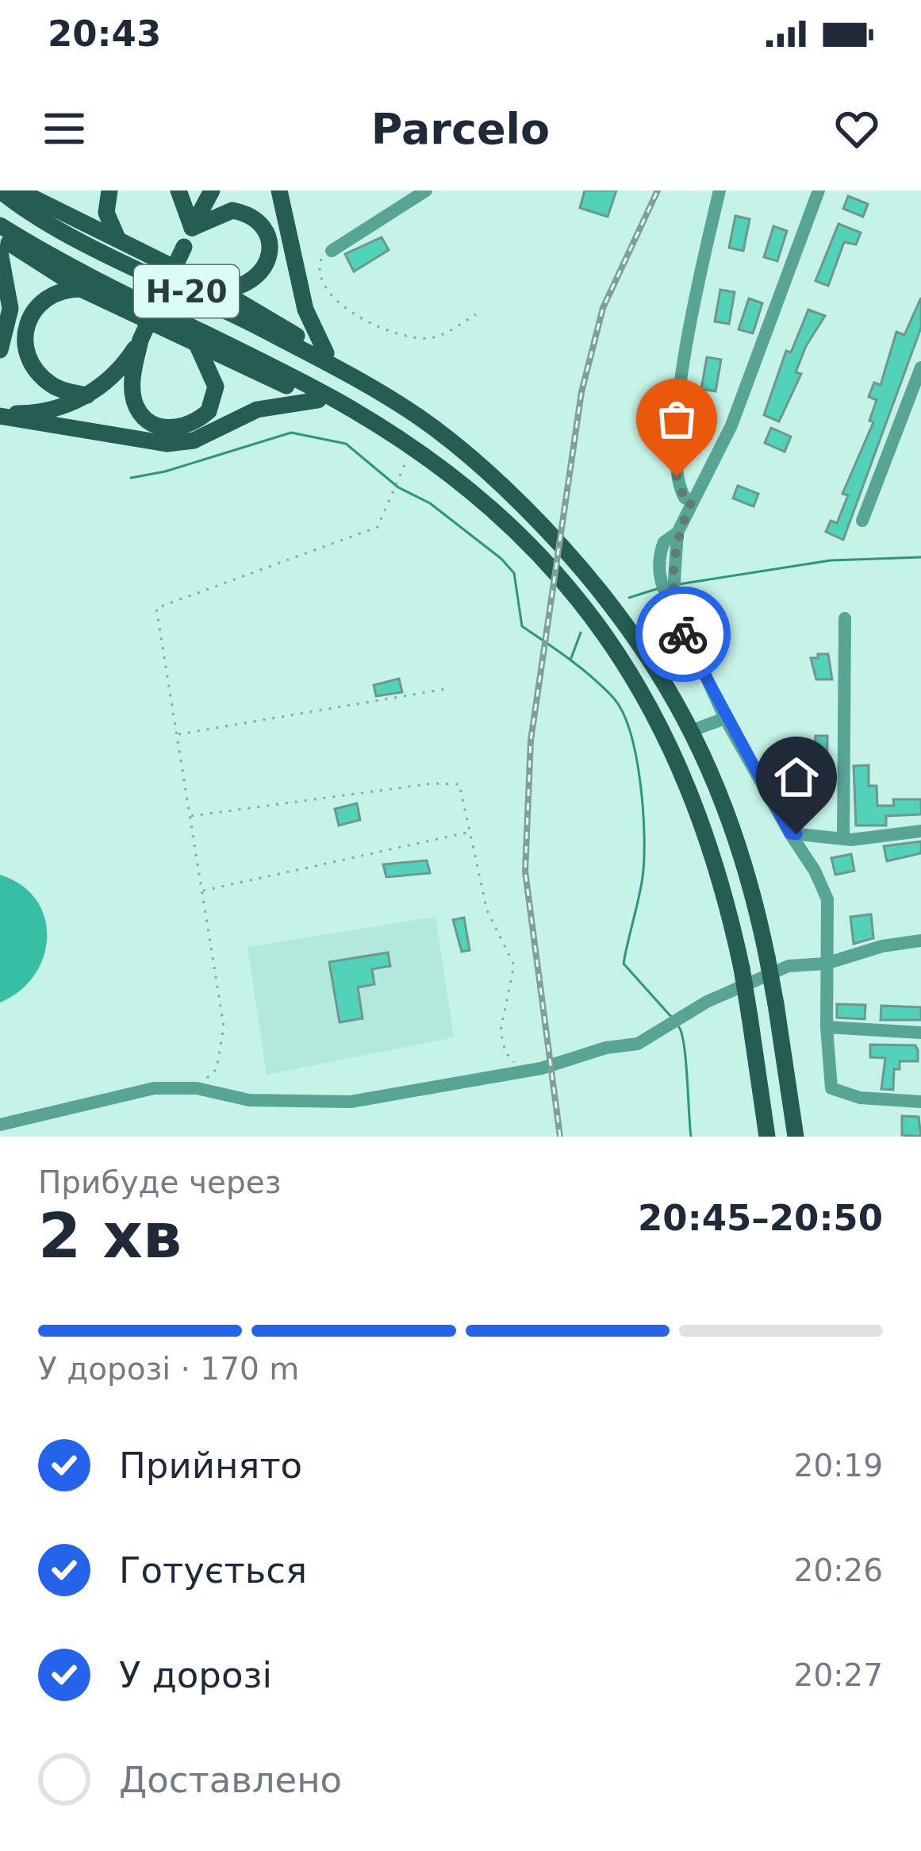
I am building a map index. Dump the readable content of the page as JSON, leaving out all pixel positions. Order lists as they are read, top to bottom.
{
  "streets": {
    "main road": ["Н-20"]
  },
  "page": {
    "status": "20:43",
    "header": "Parcelo",
    "heading": ["2 хв", "Прибуде через", "20:45–20:50"],
    "bar": "У дорозі · 170 m",
    "list": [
      ["Прийнято", "20:19"],
      ["Готується", "20:26"],
      ["У дорозі", "20:27"],
      "Доставлено"
    ]
  }
}
